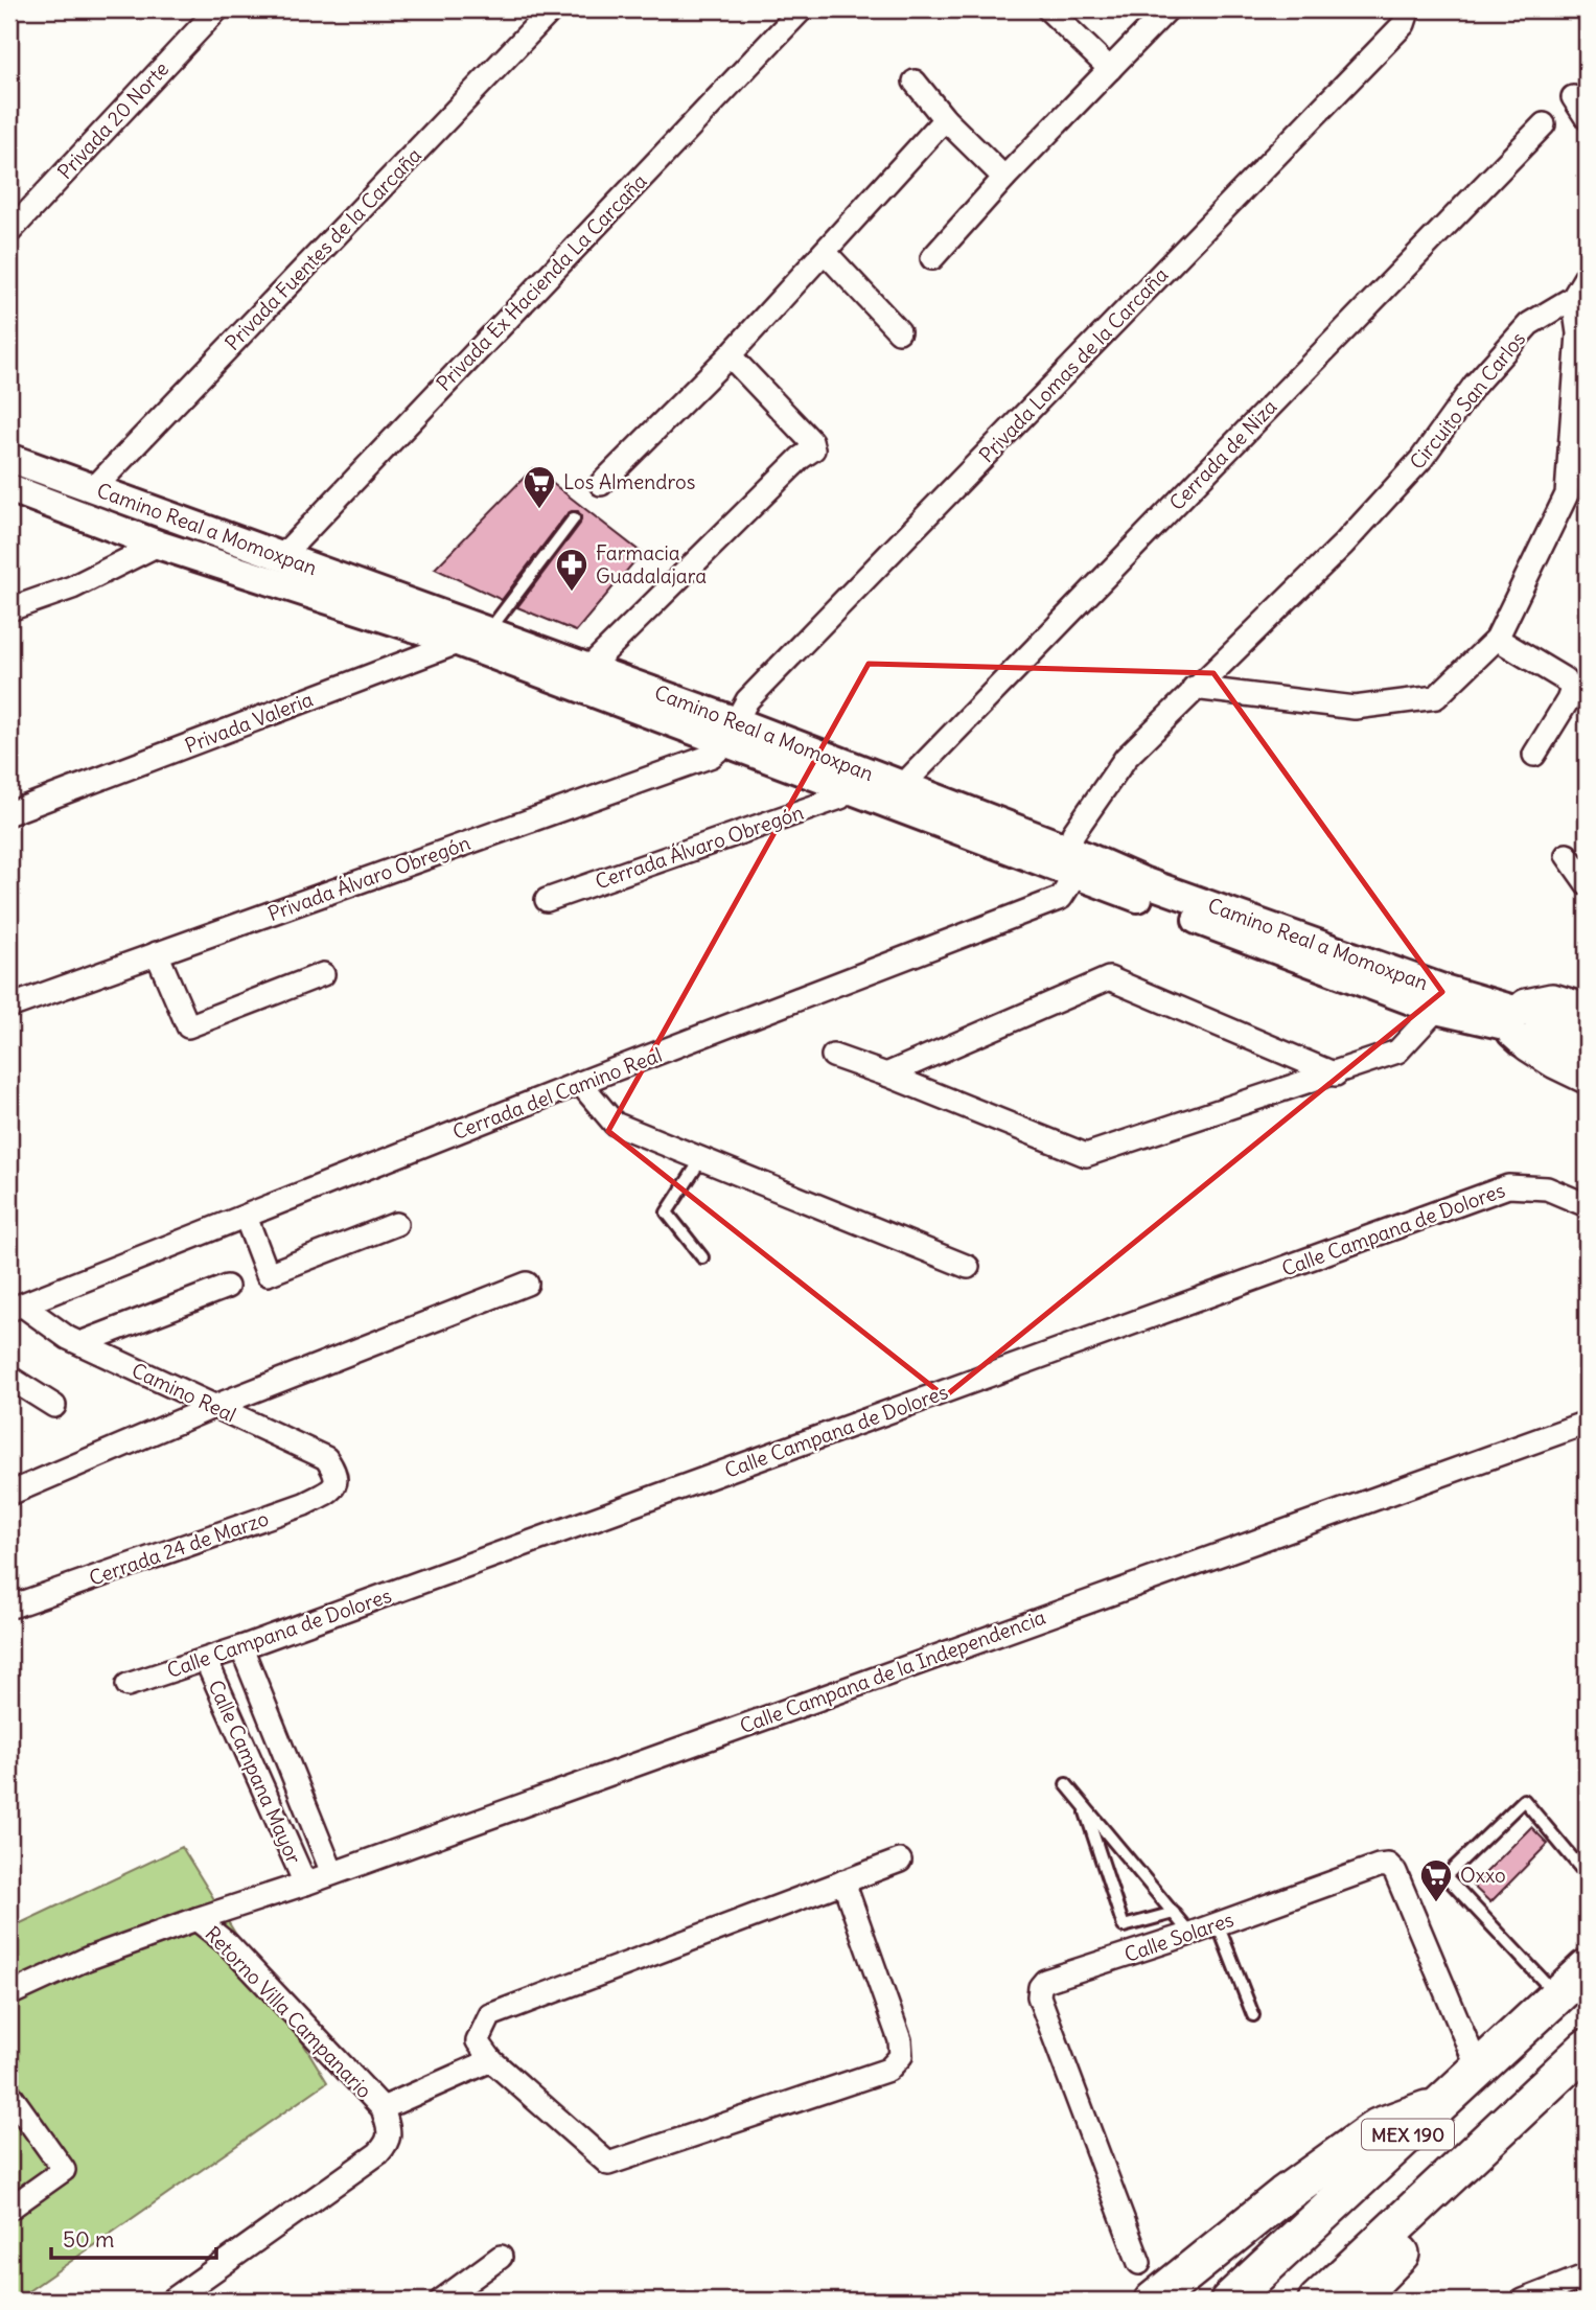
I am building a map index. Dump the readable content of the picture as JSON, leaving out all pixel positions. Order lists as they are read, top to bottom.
{
  "streets": {
    "highway": ["MEX 190"],
    "street": [
      "Privada 20 Norte",
      "Privada Fuentes de la Carcaña",
      "Privada Ex Hacienda La Carcaña",
      "Privada Lomas de la Carcaña",
      "Circuito San Carlos",
      "Cerrada de Niza",
      "Camino Real a Momoxpan",
      "Privada Valeria",
      "Cerrada Álvaro Obregón",
      "Privada Álvaro Obregón",
      "Cerrada del Camino Real",
      "Calle Campana de Dolores",
      "Camino Real",
      "Cerrada 24 de Marzo",
      "Calle Campana de la Independencia",
      "Calle Campana Mayor",
      "Calle Solares",
      "Retorno Villa Campanario"
    ]
  },
  "crossings": [
    ["Privada Fuentes de la Carcaña", "Camino Real a Momoxpan"],
    ["Privada Ex Hacienda La Carcaña", "Camino Real a Momoxpan"],
    ["Privada Lomas de la Carcaña", "Camino Real a Momoxpan"],
    ["Privada Lomas de la Carcaña", "Privada Álvaro Obregón"],
    ["Circuito San Carlos", "Camino Real a Momoxpan"],
    ["Circuito San Carlos", "Cerrada del Camino Real"],
    ["Cerrada de Niza", "Camino Real a Momoxpan"],
    ["Camino Real a Momoxpan", "Privada Valeria"],
    ["Camino Real a Momoxpan", "Cerrada Álvaro Obregón"],
    ["Camino Real a Momoxpan", "Privada Álvaro Obregón"],
    ["Camino Real a Momoxpan", "Cerrada del Camino Real"],
    ["Cerrada del Camino Real", "Camino Real"],
    ["Calle Campana de Dolores", "Calle Campana Mayor"],
    ["Camino Real", "Cerrada 24 de Marzo"],
    ["Calle Campana de la Independencia", "Calle Campana Mayor"],
    ["Calle Campana de la Independencia", "Retorno Villa Campanario"],
    ["Calle Solares", "MEX 190"]
  ],
  "places": {
    "supermarket": ["Los Almendros", "Oxxo"],
    "pharmacy": ["Farmacia Guadalajara"]
  },
  "scale_bar": "50 m"
}
